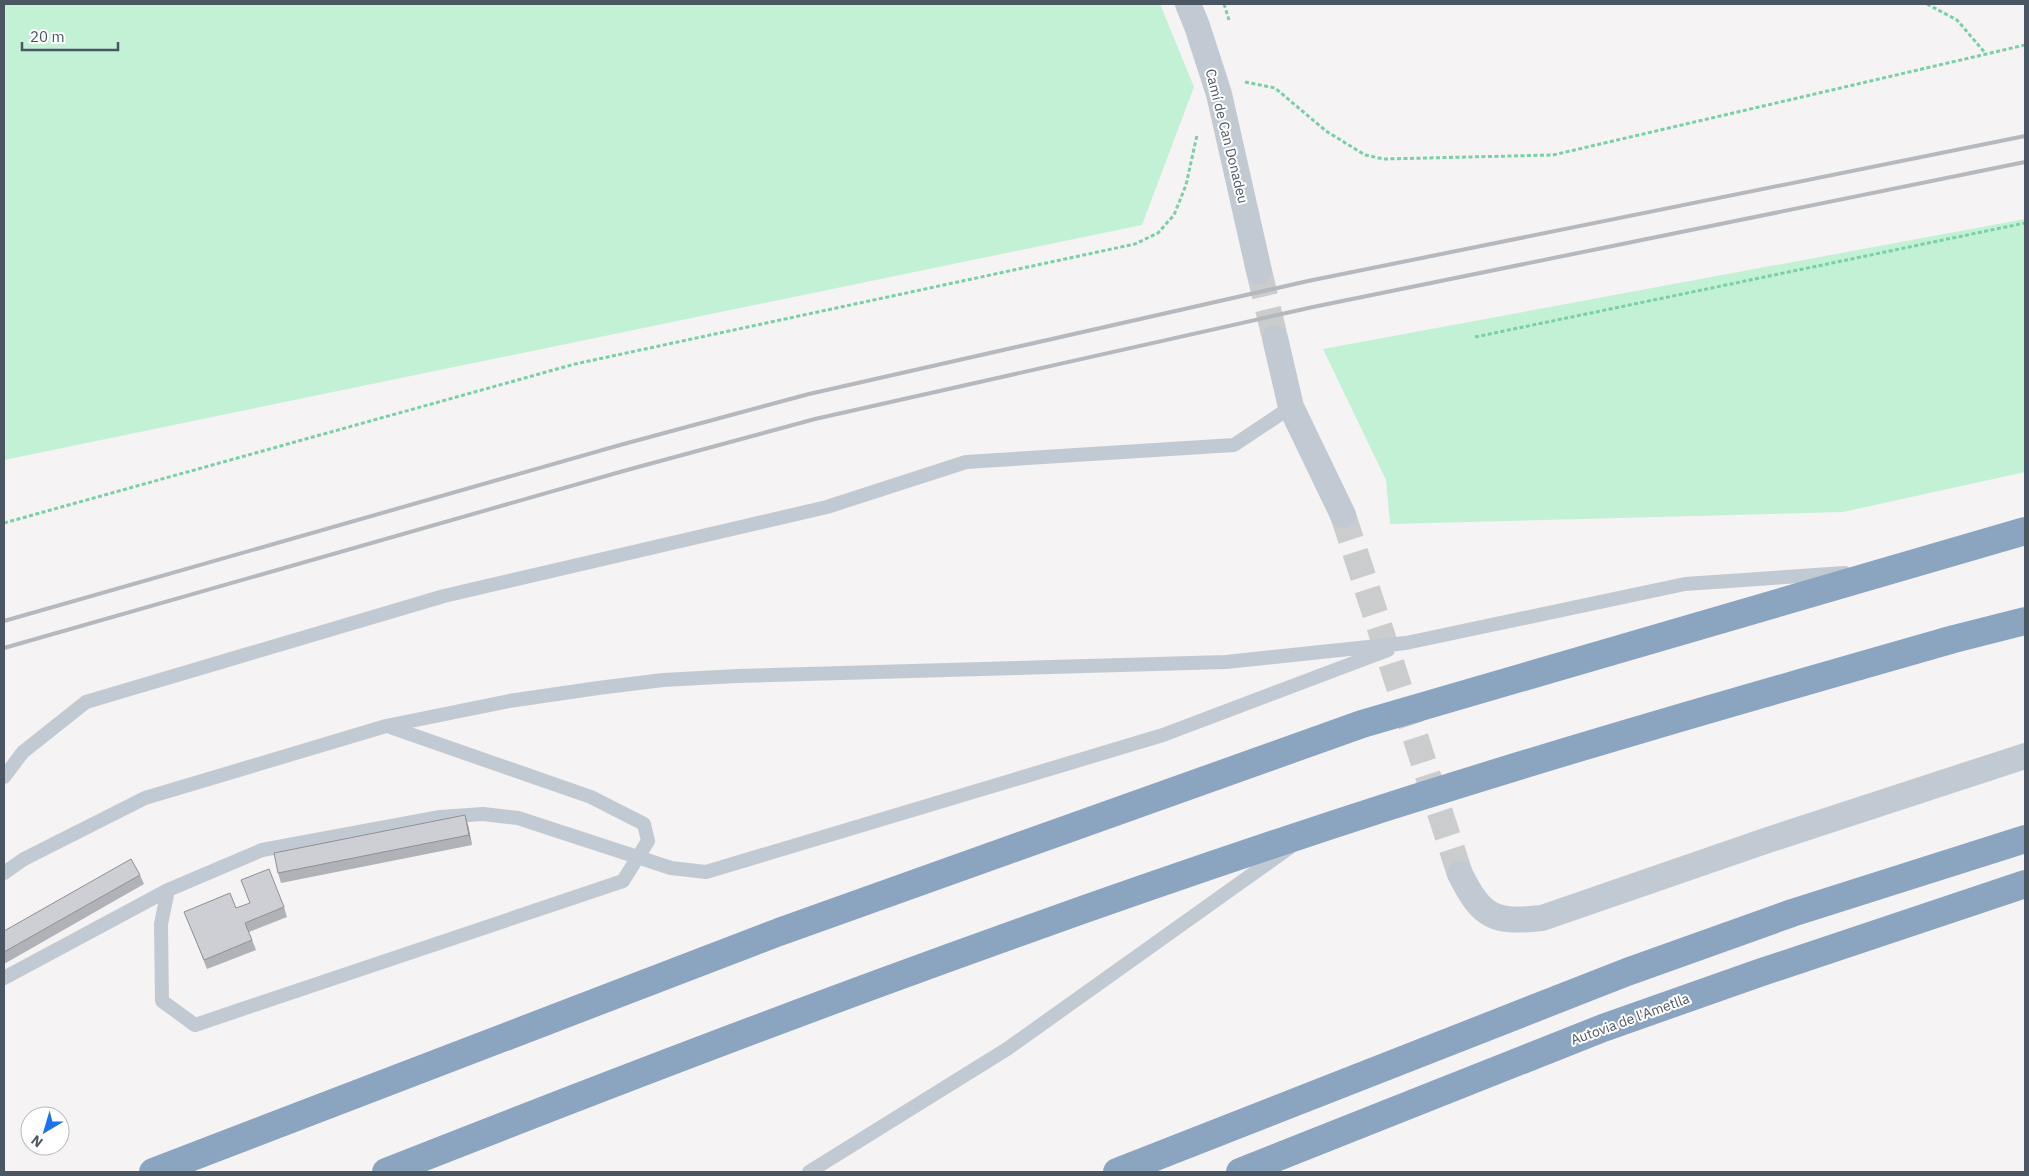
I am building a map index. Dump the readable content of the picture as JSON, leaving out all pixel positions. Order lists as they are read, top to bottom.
{
  "streets": {
    "highway": ["Autovia de l'Ametlla"],
    "street": ["Camí de Can Donadeu"]
  },
  "scale_bar": "20 m",
  "north": "bottom left"
}
